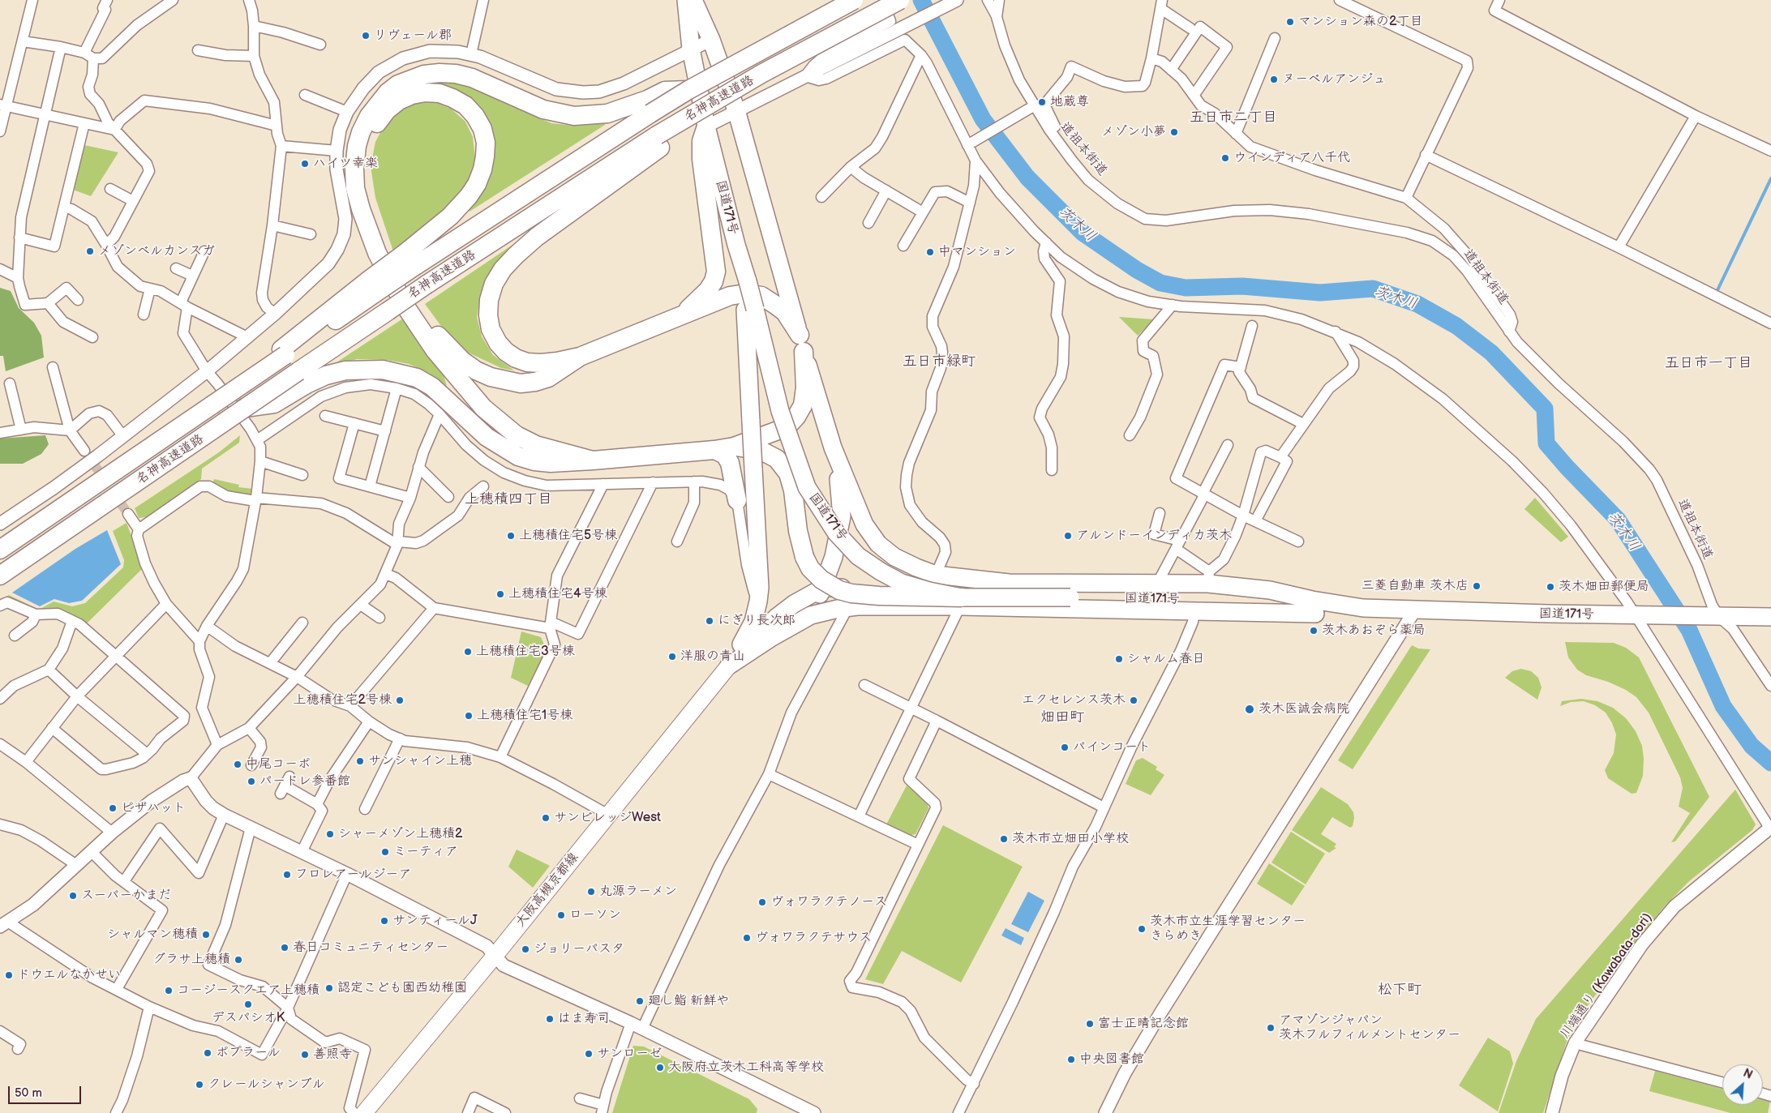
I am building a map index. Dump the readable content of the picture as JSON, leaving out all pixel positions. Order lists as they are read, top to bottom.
{
  "streets": {
    "highway": ["名神高速道路", "国道171号"],
    "main road": ["大阪高槻京都線"],
    "street": ["道祖本街道", "川端通り (Kawabata-dori)"]
  },
  "crossings": [
    ["道祖本街道", "国道171号"]
  ],
  "districts": [
    "五日市二丁目",
    "五日市緑町",
    "五日市一丁目",
    "上穂積四丁目",
    "畑田町",
    "松下町"
  ],
  "water": ["茨木川"],
  "places": [
    "マンション森の2丁目",
    "リヴェール郡",
    "ヌーベルアンジュ",
    "地蔵尊",
    "メゾン小夢",
    "ウインディア八千代",
    "ハイツ幸楽",
    "メゾンベルカンスガ",
    "中マンション",
    "上穂積住宅5号棟",
    "アルンドーインディカ茨木",
    "三菱自動車 茨木店",
    "茨木畑田郵便局",
    "上穂積住宅4号棟",
    "にぎり長次郎",
    "茨木あおぞら薬局",
    "上穂積住宅3号棟",
    "洋服の青山",
    "シャルム春日",
    "上穂積住宅2号棟",
    "エクセレンス茨木",
    "茨木医誠会病院",
    "上穂積住宅1号棟",
    "パインコート",
    "サンシャイン上穂",
    "中尾コーポ",
    "パードレ参番館",
    "ピザハット",
    "サンビレッジWest",
    "シャーメゾン上穂積2",
    "茨木市立畑田小学校",
    "ミーティア",
    "フロレアールジーア",
    "丸源ラーメン",
    "スーパーかまだ",
    "ヴォワラクテノース",
    "ローソン",
    "サンティールJ",
    "茨木市立生涯学習センター きらめき",
    "シャルマン穂積",
    "ヴォワラクテサウス",
    "春日コミュニティセンター",
    "ジョリーパスタ",
    "グラサ上穂積",
    "ドウエルなかせい",
    "認定こども園西幼稚園",
    "コージースクエア上穂積",
    "廻し鮨 新鮮や",
    "デスパシオK",
    "はま寿司",
    "富士正晴記念館",
    "アマゾンジャパン 茨木フルフィルメントセンター",
    "ポプラール",
    "サンローゼ",
    "善照寺",
    "中央図書館",
    "大阪府立茨木工科高等学校",
    "クレールシャンブル"
  ],
  "scale_bar": "50 m",
  "north": "top right"
}
